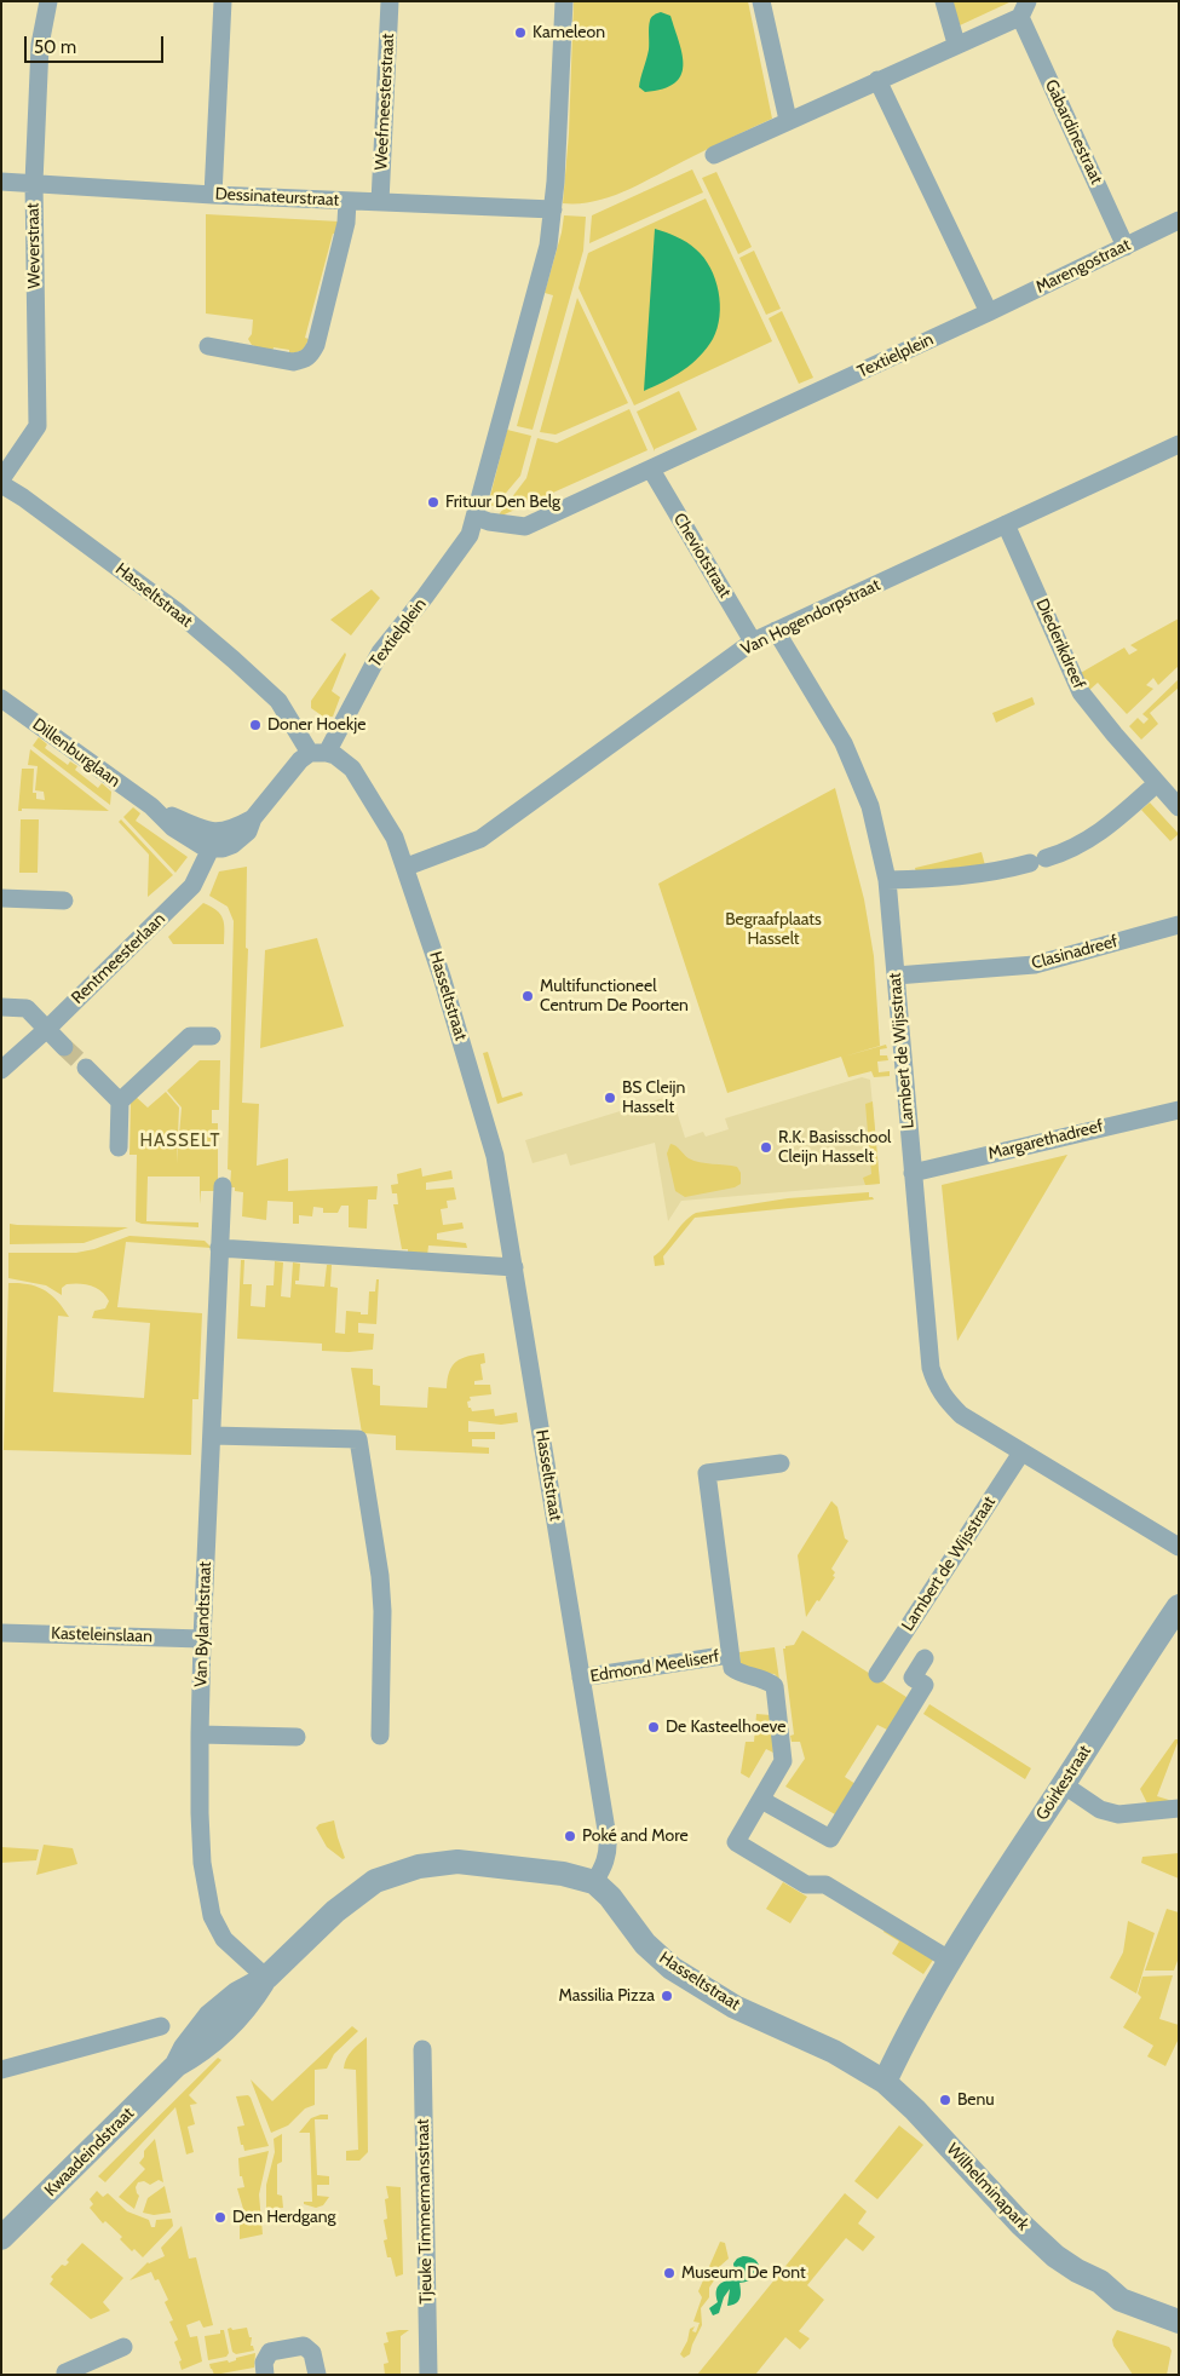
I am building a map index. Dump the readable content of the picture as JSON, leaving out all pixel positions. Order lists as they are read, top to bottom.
{
  "streets": {
    "street": [
      "Weefmeesterstraat",
      "Gabardinestraat",
      "Dessinateurstraat",
      "Weverstraat",
      "Marengostraat",
      "Textielplein",
      "Cheviotstraat",
      "Hasseltstraat",
      "Van Hogendorpstraat",
      "Diederikdreef",
      "Dillenburglaan",
      "Clasinadreef",
      "Rentmeesterlaan",
      "Lambert de Wijsstraat",
      "Margarethadreef",
      "Van Bylandtstraat",
      "Kasteleinslaan",
      "Edmond Meeliserf",
      "Goirkestraat",
      "Kwaadeindstraat",
      "Wilhelminapark",
      "Tjeuke Timmermansstraat"
    ]
  },
  "crossings": [
    ["Weefmeesterstraat", "Dessinateurstraat"],
    ["Gabardinestraat", "Marengostraat"],
    ["Dessinateurstraat", "Weverstraat"],
    ["Dessinateurstraat", "Textielplein"],
    ["Marengostraat", "Textielplein"],
    ["Textielplein", "Cheviotstraat"],
    ["Textielplein", "Hasseltstraat"],
    ["Textielplein", "Dillenburglaan"],
    ["Textielplein", "Rentmeesterlaan"],
    ["Cheviotstraat", "Van Hogendorpstraat"],
    ["Hasseltstraat", "Van Hogendorpstraat"],
    ["Hasseltstraat", "Edmond Meeliserf"],
    ["Hasseltstraat", "Goirkestraat"],
    ["Hasseltstraat", "Kwaadeindstraat"],
    ["Hasseltstraat", "Wilhelminapark"],
    ["Van Hogendorpstraat", "Diederikdreef"],
    ["Van Hogendorpstraat", "Lambert de Wijsstraat"],
    ["Dillenburglaan", "Rentmeesterlaan"],
    ["Clasinadreef", "Lambert de Wijsstraat"],
    ["Lambert de Wijsstraat", "Margarethadreef"],
    ["Van Bylandtstraat", "Kasteleinslaan"],
    ["Van Bylandtstraat", "Kwaadeindstraat"],
    ["Edmond Meeliserf", "Goirkestraat"],
    ["Goirkestraat", "Wilhelminapark"]
  ],
  "districts": ["HASSELT"],
  "parks": ["Begraafplaats Hasselt"],
  "places": [
    "Kameleon",
    "Frituur Den Belg",
    "Doner Hoekje",
    "Multifunctioneel Centrum De Poorten",
    "BS Cleijn Hasselt",
    "R.K. Basisschool Cleijn Hasselt",
    "De Kasteelhoeve",
    "Poké and More",
    "Massilia Pizza",
    "Benu",
    "Den Herdgang",
    "Museum De Pont"
  ],
  "scale_bar": "50 m"
}
